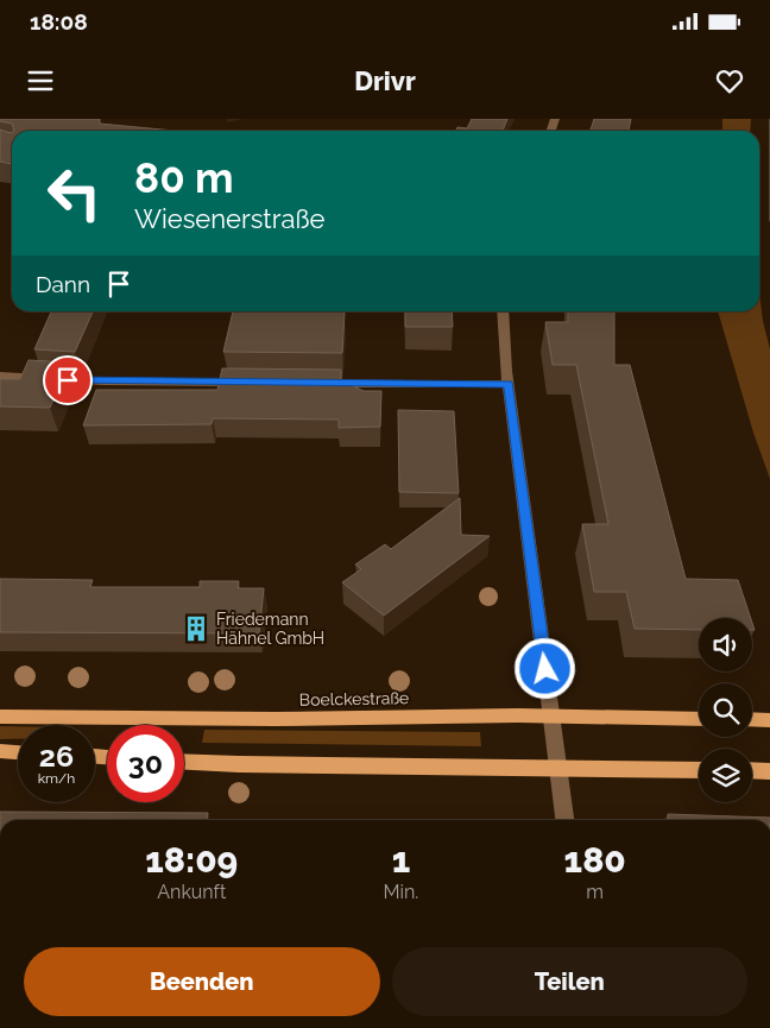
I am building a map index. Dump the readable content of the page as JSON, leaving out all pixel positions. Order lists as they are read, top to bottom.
{
  "streets": {
    "main road": ["Boelckestraße"]
  },
  "places": {
    "building": ["Friedemann Hähnel GmbH"]
  },
  "page": {
    "status": "18:08",
    "header": "Drivr",
    "turn": ["80 m", "Wiesenerstraße"],
    "then": "Dann",
    "speed": "26 km/h",
    "limit": "30",
    "eta": [
      "18:09",
      "Ankunft",
      "1",
      "Min.",
      "180",
      "m"
    ],
    "buttons": ["Beenden", "Teilen"]
  }
}
